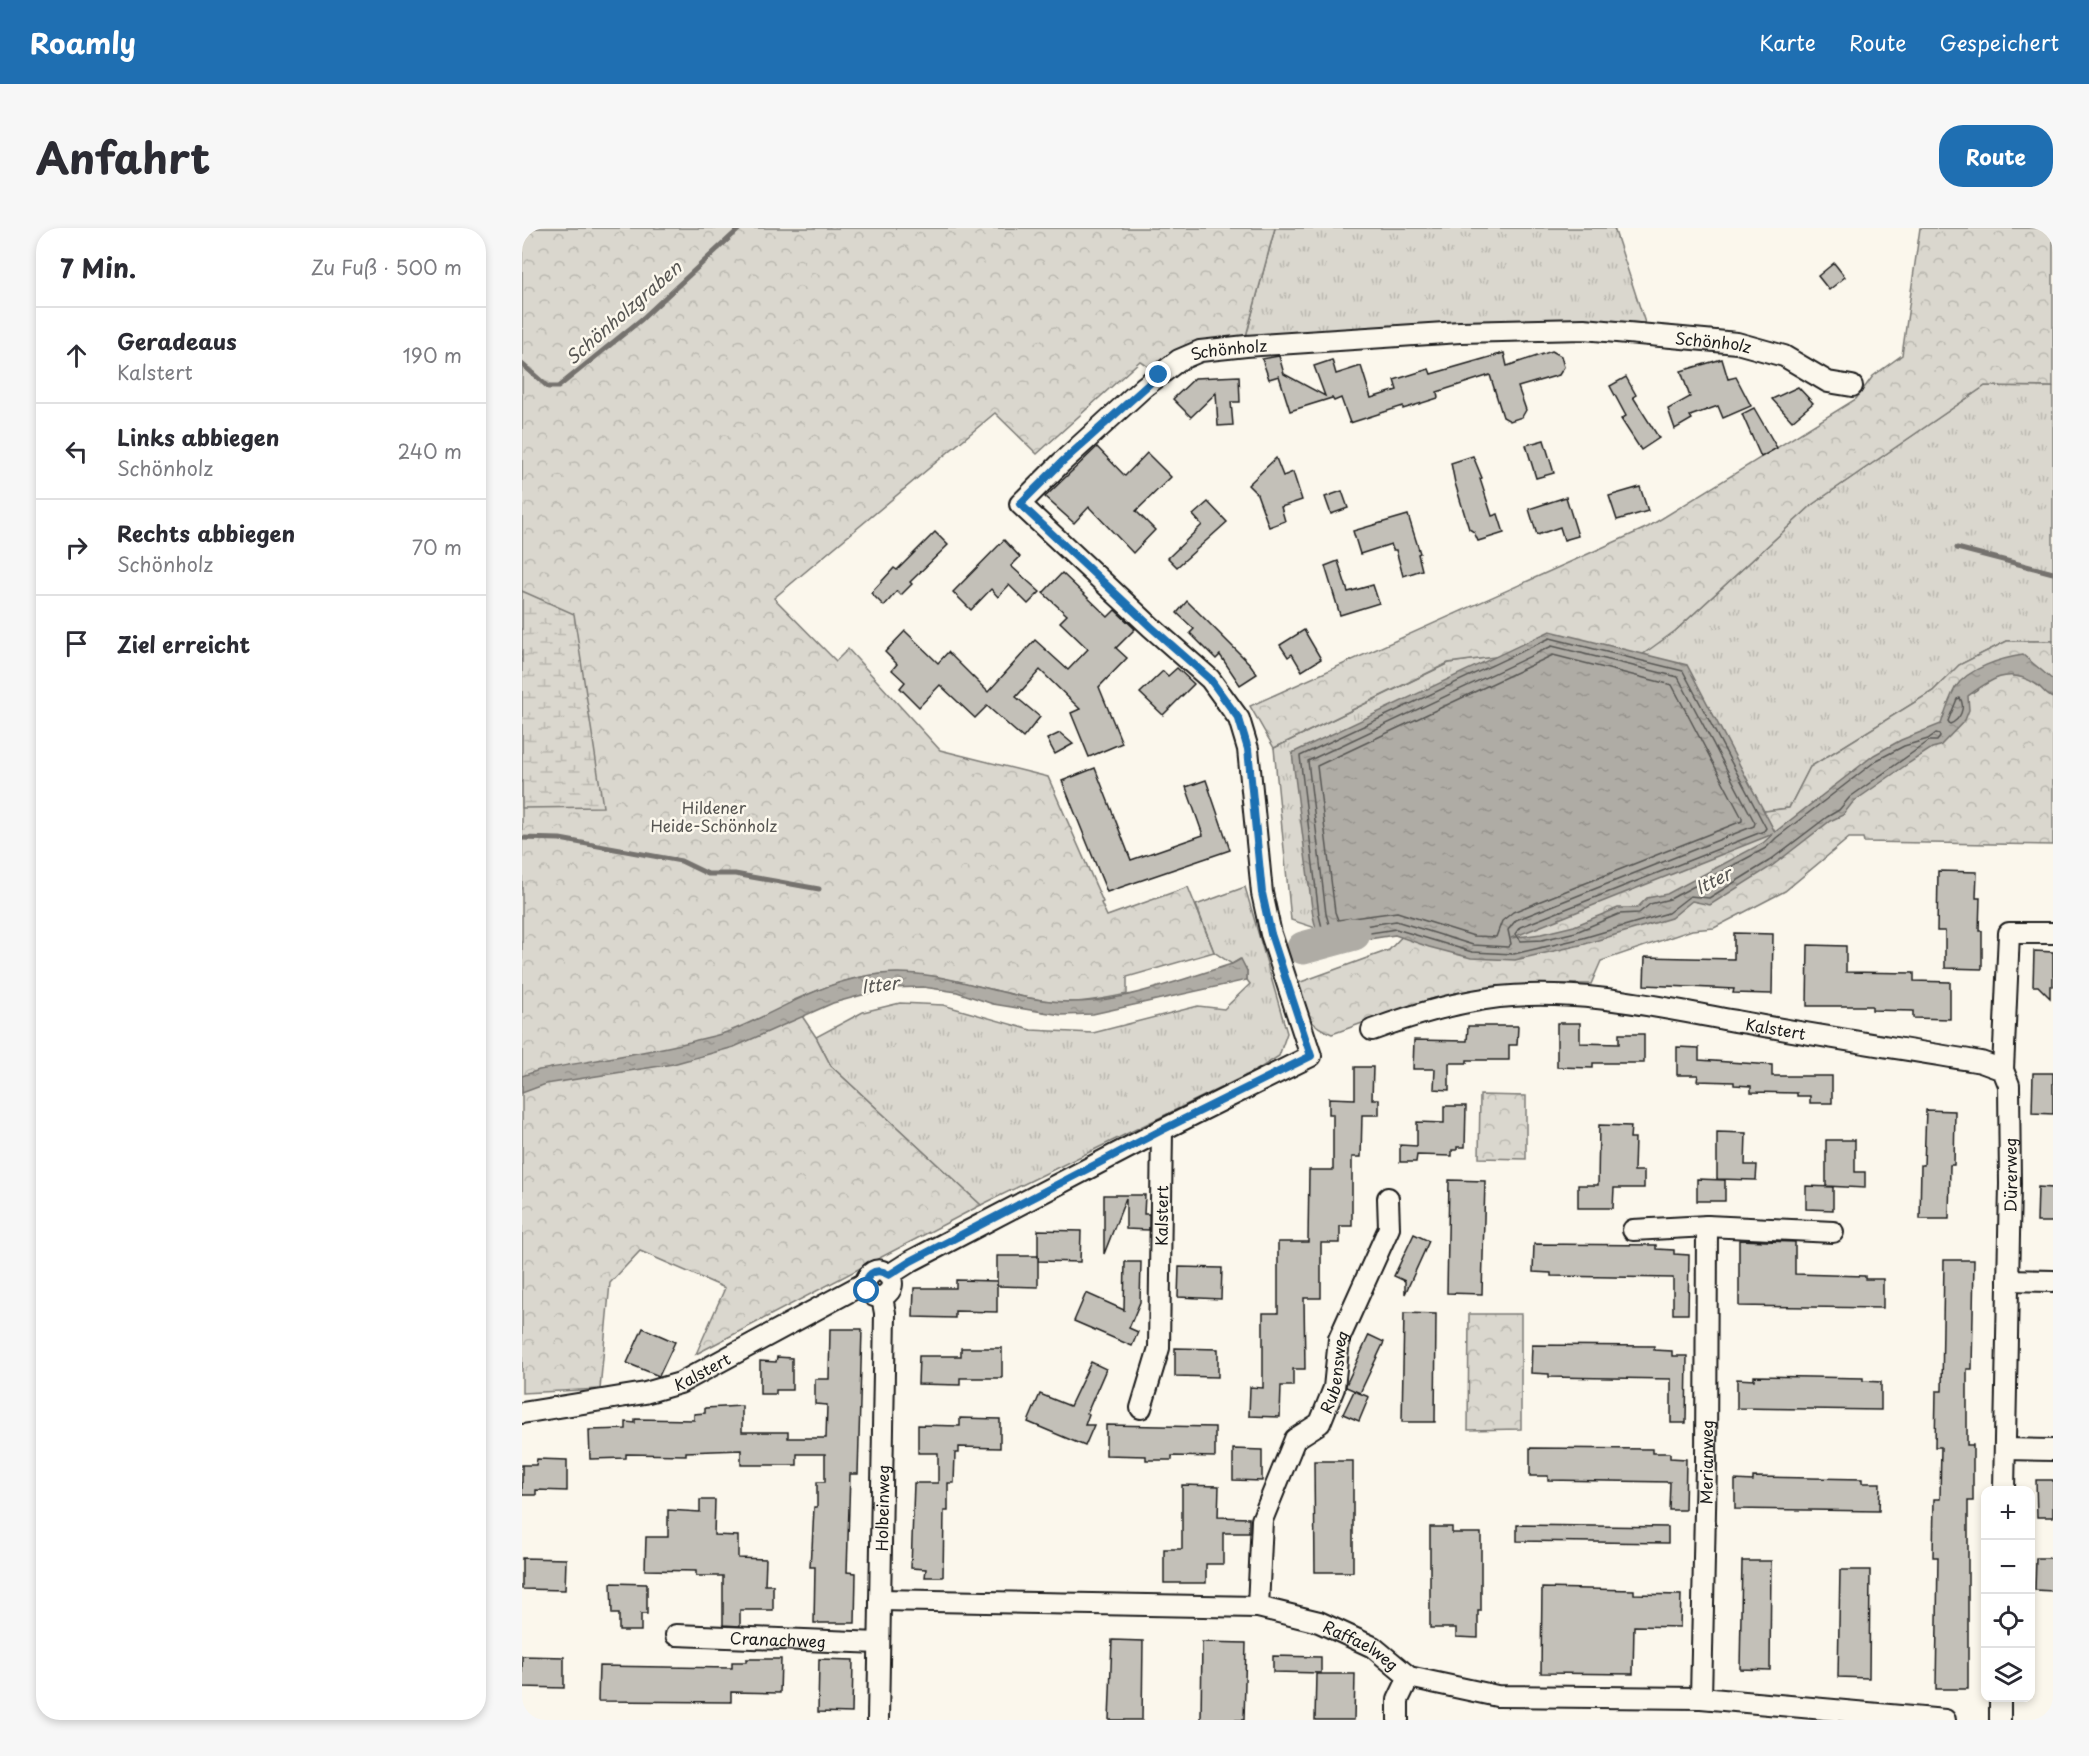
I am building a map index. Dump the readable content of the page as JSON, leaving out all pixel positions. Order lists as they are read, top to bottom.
{
  "streets": {
    "street": [
      "Schönholz",
      "Kalstert",
      "Dürerweg",
      "Rubensweg",
      "Merianweg",
      "Holbeinweg",
      "Cranachweg",
      "Raffaelweg"
    ]
  },
  "crossings": [
    ["Schönholz", "Kalstert"],
    ["Kalstert", "Dürerweg"],
    ["Kalstert", "Holbeinweg"],
    ["Rubensweg", "Raffaelweg"],
    ["Merianweg", "Raffaelweg"],
    ["Holbeinweg", "Cranachweg"],
    ["Holbeinweg", "Raffaelweg"]
  ],
  "water": ["Schönholzgraben", "Itter"],
  "parks": ["Hildener Heide-Schönholz"],
  "page": {
    "header": "Roamly",
    "nav": ["Karte", "Route", "Gespeichert"],
    "title": "Anfahrt",
    "buttons": "Route",
    "heading": ["7 Min.", "Zu Fuß · 500 m"],
    "list": [
      ["Geradeaus", "Kalstert", "190 m"],
      ["Links abbiegen", "Schönholz", "240 m"],
      ["Rechts abbiegen", "Schönholz", "70 m"],
      "Ziel erreicht"
    ],
    "map_buttons": ["+", "−"]
  }
}
